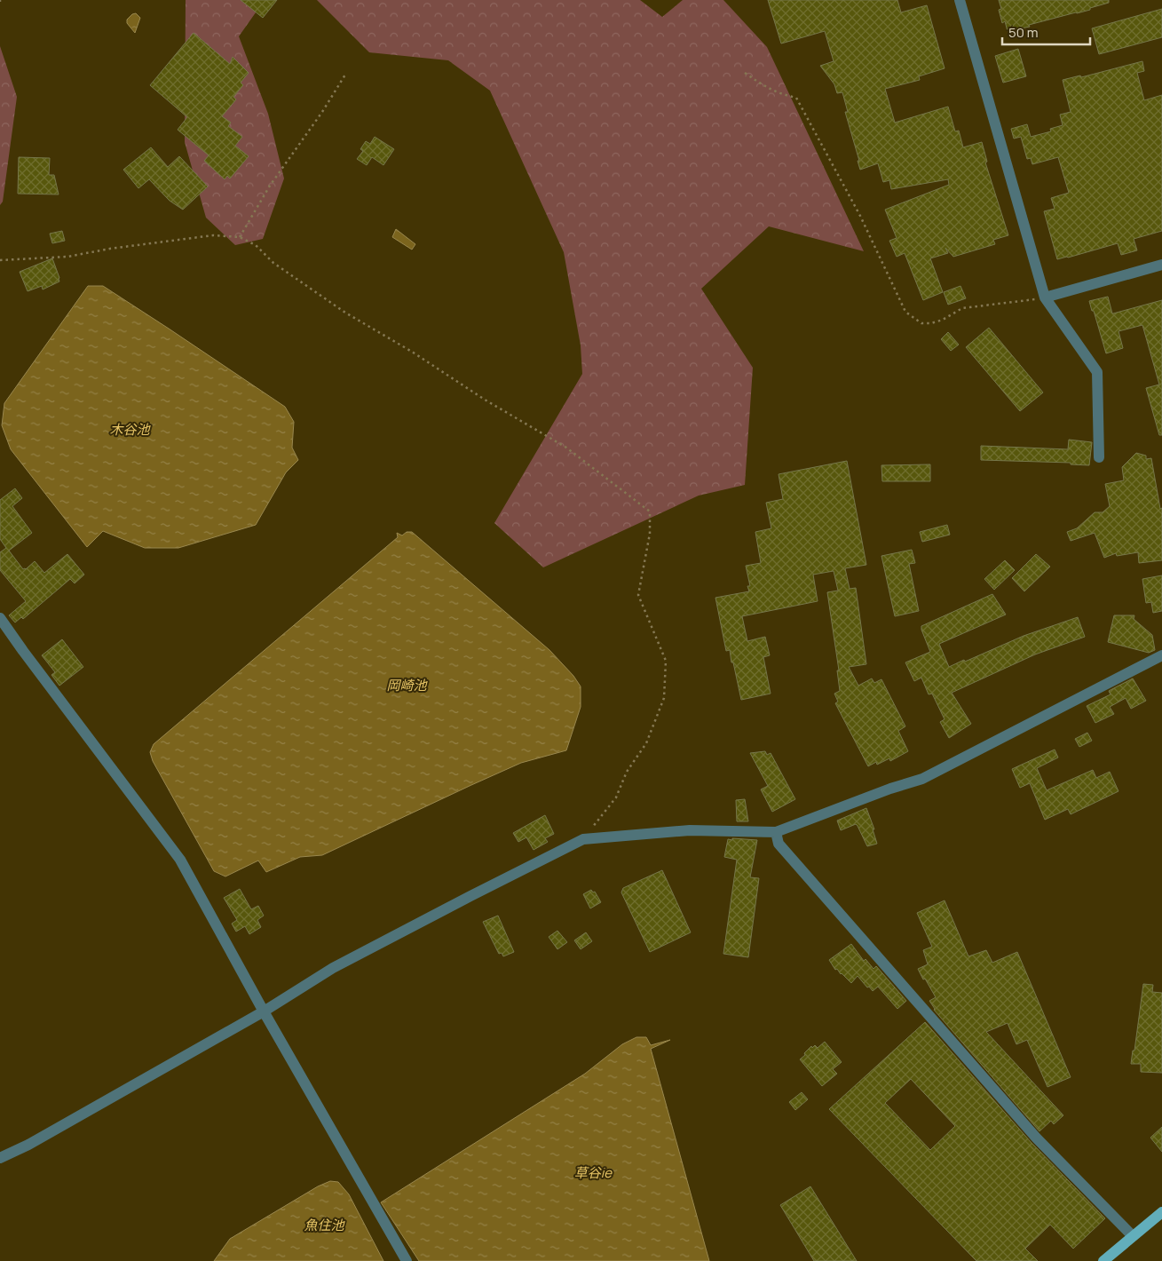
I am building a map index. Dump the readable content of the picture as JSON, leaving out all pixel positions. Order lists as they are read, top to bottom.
{
  "water": [
    "木谷池",
    "岡崎池",
    "草谷ie",
    "魚住池"
  ],
  "scale_bar": "50 m"
}
